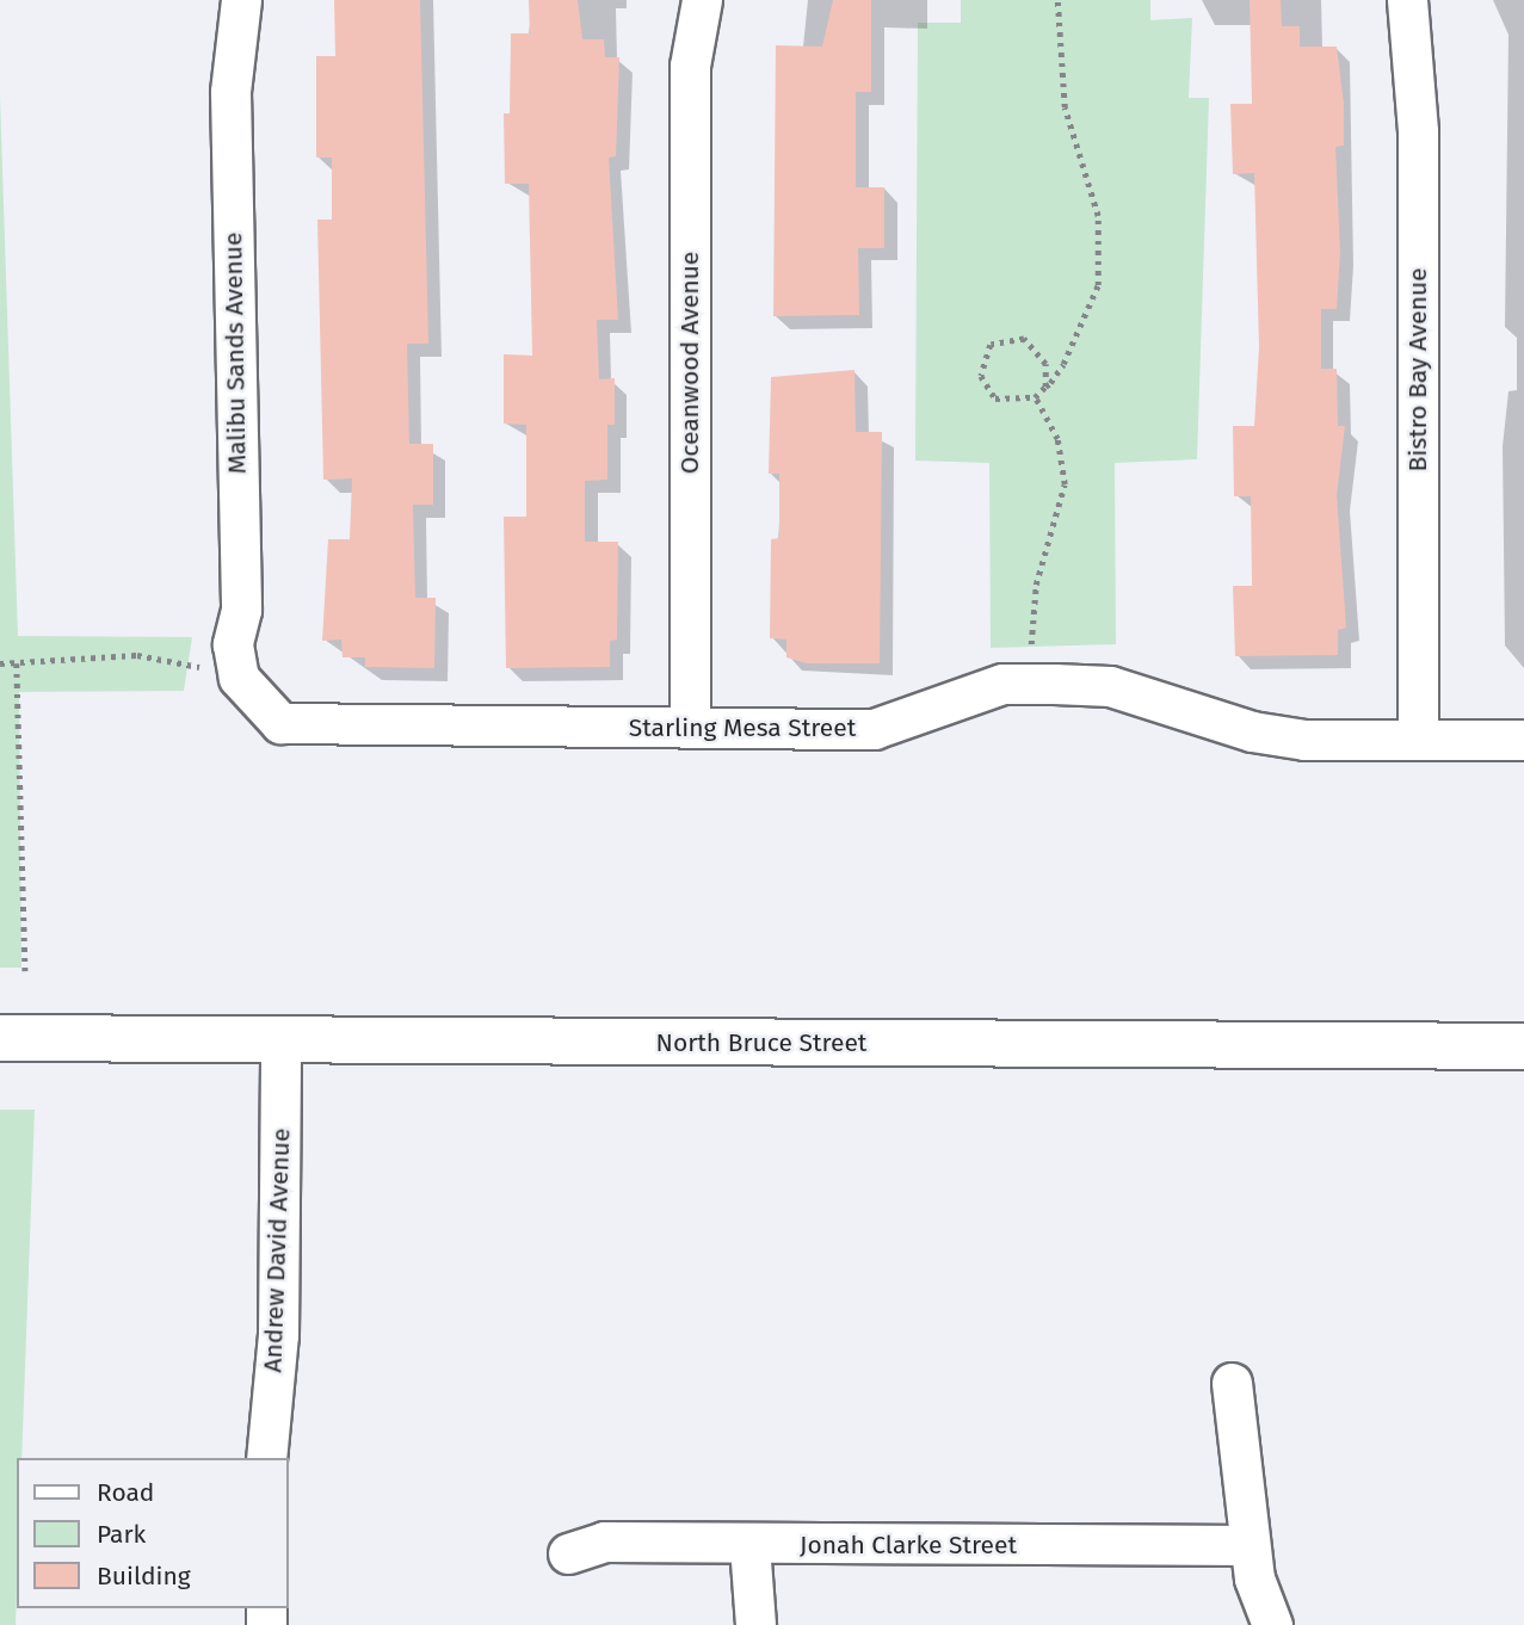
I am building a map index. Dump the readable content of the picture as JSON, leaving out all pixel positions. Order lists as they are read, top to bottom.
{
  "streets": {
    "street": [
      "Malibu Sands Avenue",
      "Oceanwood Avenue",
      "Bistro Bay Avenue",
      "Starling Mesa Street",
      "North Bruce Street",
      "Andrew David Avenue",
      "Jonah Clarke Street"
    ]
  },
  "crossings": [
    ["Malibu Sands Avenue", "Starling Mesa Street"],
    ["Oceanwood Avenue", "Starling Mesa Street"],
    ["Bistro Bay Avenue", "Starling Mesa Street"],
    ["North Bruce Street", "Andrew David Avenue"]
  ],
  "legend": ["Road", "Park", "Building"]
}
